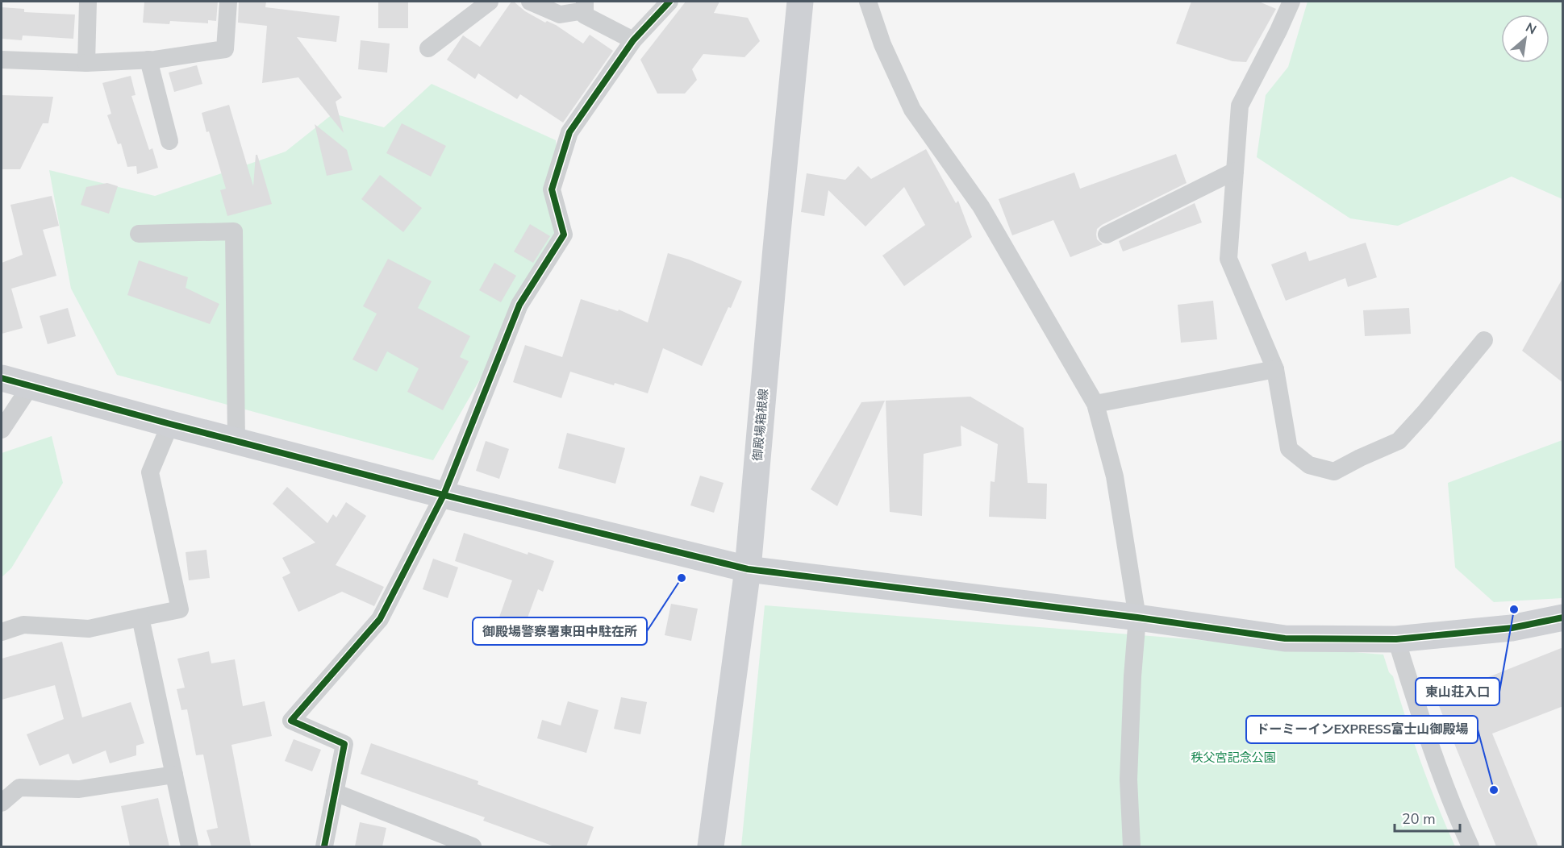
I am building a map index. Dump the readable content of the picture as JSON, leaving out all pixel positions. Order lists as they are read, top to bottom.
{
  "streets": {
    "street": ["御殿場箱根線"]
  },
  "parks": ["秩父宮記念公園"],
  "places": ["御殿場警察署東田中駐在所", "東山荘入口", "ドーミーインEXPRESS富士山御殿場"],
  "scale_bar": "20 m",
  "north": "top right"
}
